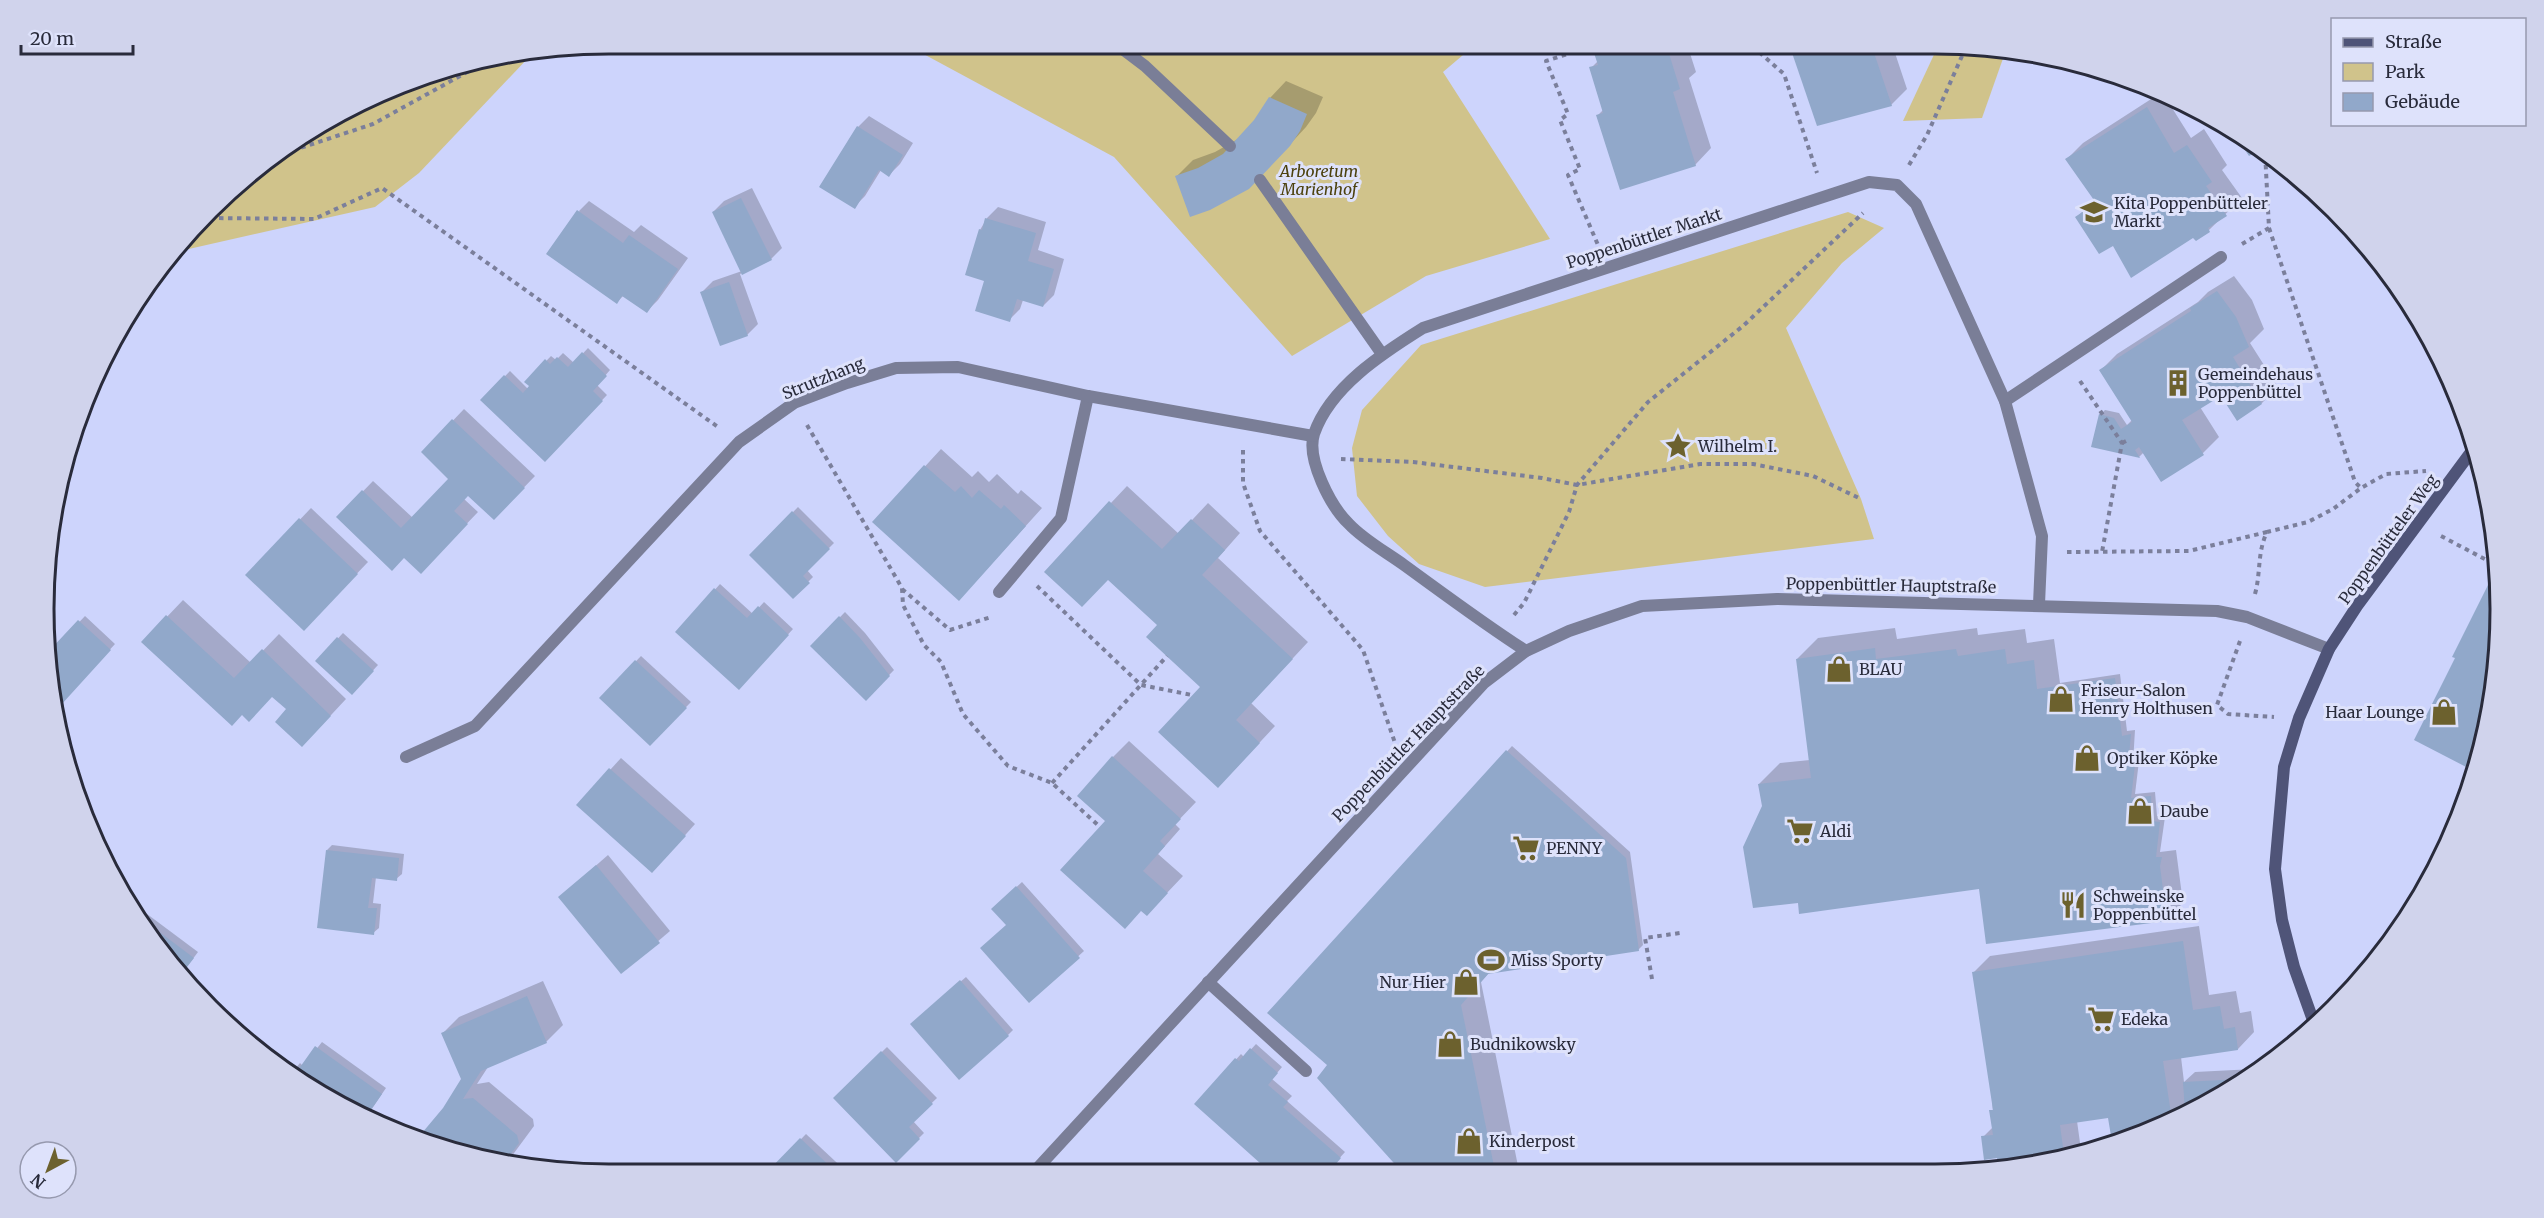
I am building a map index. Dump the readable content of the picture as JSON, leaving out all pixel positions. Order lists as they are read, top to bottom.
{
  "streets": {
    "main road": ["Poppenbütteler Weg"],
    "street": ["Poppenbüttler Markt", "Strutzhang", "Poppenbüttler Hauptstraße"]
  },
  "crossings": [
    ["Poppenbüttler Markt", "Strutzhang"],
    ["Poppenbüttler Markt", "Poppenbüttler Hauptstraße"],
    ["Poppenbütteler Weg", "Poppenbüttler Hauptstraße"]
  ],
  "parks": ["Arboretum Marienhof"],
  "places": {
    "school or university": ["Kita Poppenbütteler Markt"],
    "building": ["Gemeindehaus Poppenbüttel"],
    "place": ["Wilhelm I."],
    "shop": [
      "BLAU",
      "Friseur-Salon Henry Holthusen",
      "Haar Lounge",
      "Optiker Köpke",
      "Daube",
      "Nur Hier",
      "Budnikowsky",
      "Kinderpost"
    ],
    "supermarket": ["Aldi", "PENNY", "Edeka"],
    "restaurant": ["Schweinske Poppenbüttel"],
    "sports": ["Miss Sporty"]
  },
  "legend": ["Straße", "Park", "Gebäude"],
  "scale_bar": "20 m",
  "north": "bottom left"
}
